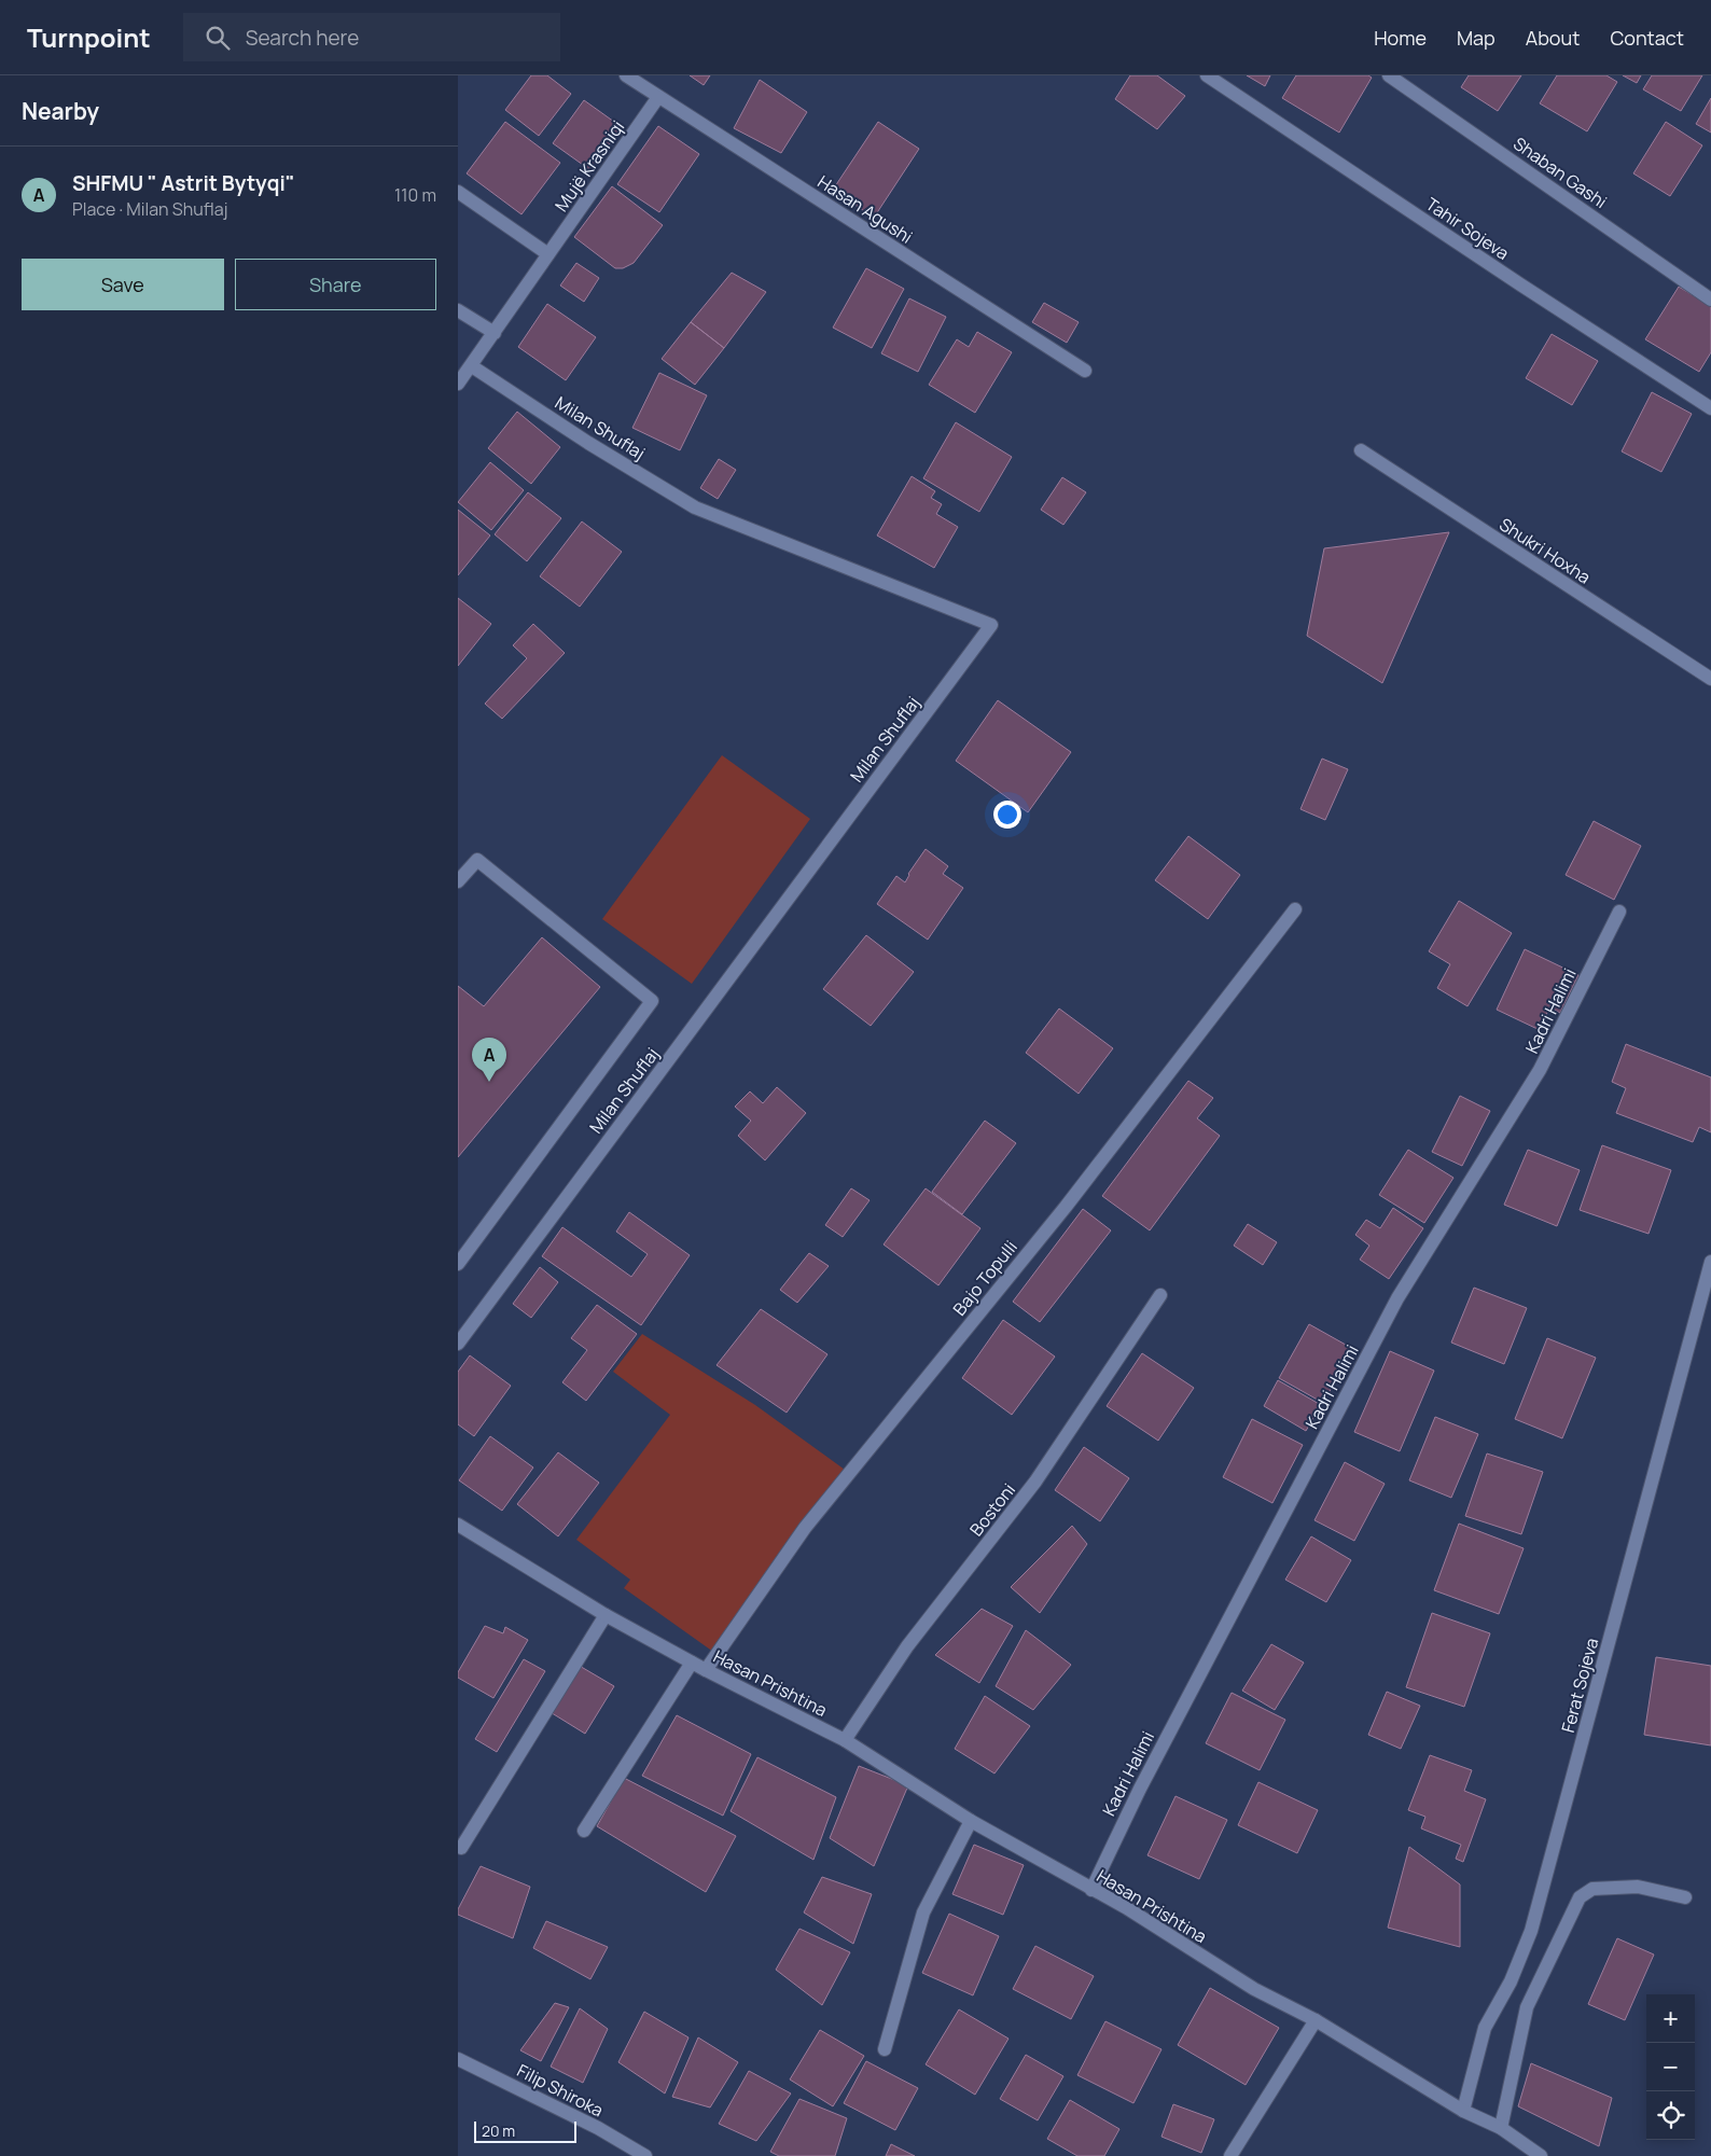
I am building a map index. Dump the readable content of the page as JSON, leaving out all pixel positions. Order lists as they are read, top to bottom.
{
  "streets": {
    "street": [
      "Mujë Krasniqi",
      "Shaban Gashi",
      "Hasan Agushi",
      "Tahir Sojeva",
      "Milan Shuflaj",
      "Shukri Hoxha",
      "Kadri Halimi",
      "Bajo Topulli",
      "Bostoni",
      "Hasan Prishtina",
      "Ferat Sojeva",
      "Filip Shiroka"
    ]
  },
  "crossings": [
    ["Mujë Krasniqi", "Hasan Agushi"],
    ["Mujë Krasniqi", "Milan Shuflaj"],
    ["Kadri Halimi", "Hasan Prishtina"],
    ["Bajo Topulli", "Hasan Prishtina"],
    ["Bostoni", "Hasan Prishtina"],
    ["Hasan Prishtina", "Ferat Sojeva"]
  ],
  "scale_bar": "20 m",
  "page": {
    "header": "Turnpoint",
    "search": "Search here",
    "nav": [
      "Home",
      "Map",
      "About",
      "Contact"
    ],
    "heading": "Nearby",
    "list": [
      {
        "mark": "A",
        "name": "SHFMU \" Astrit Bytyqi\"",
        "note": "Place · Milan Shuflaj",
        "value": "110 m"
      }
    ],
    "buttons": ["Save", "Share"],
    "pins": "A",
    "map_buttons": ["+", "−"],
    "scale": "20 m"
  }
}
